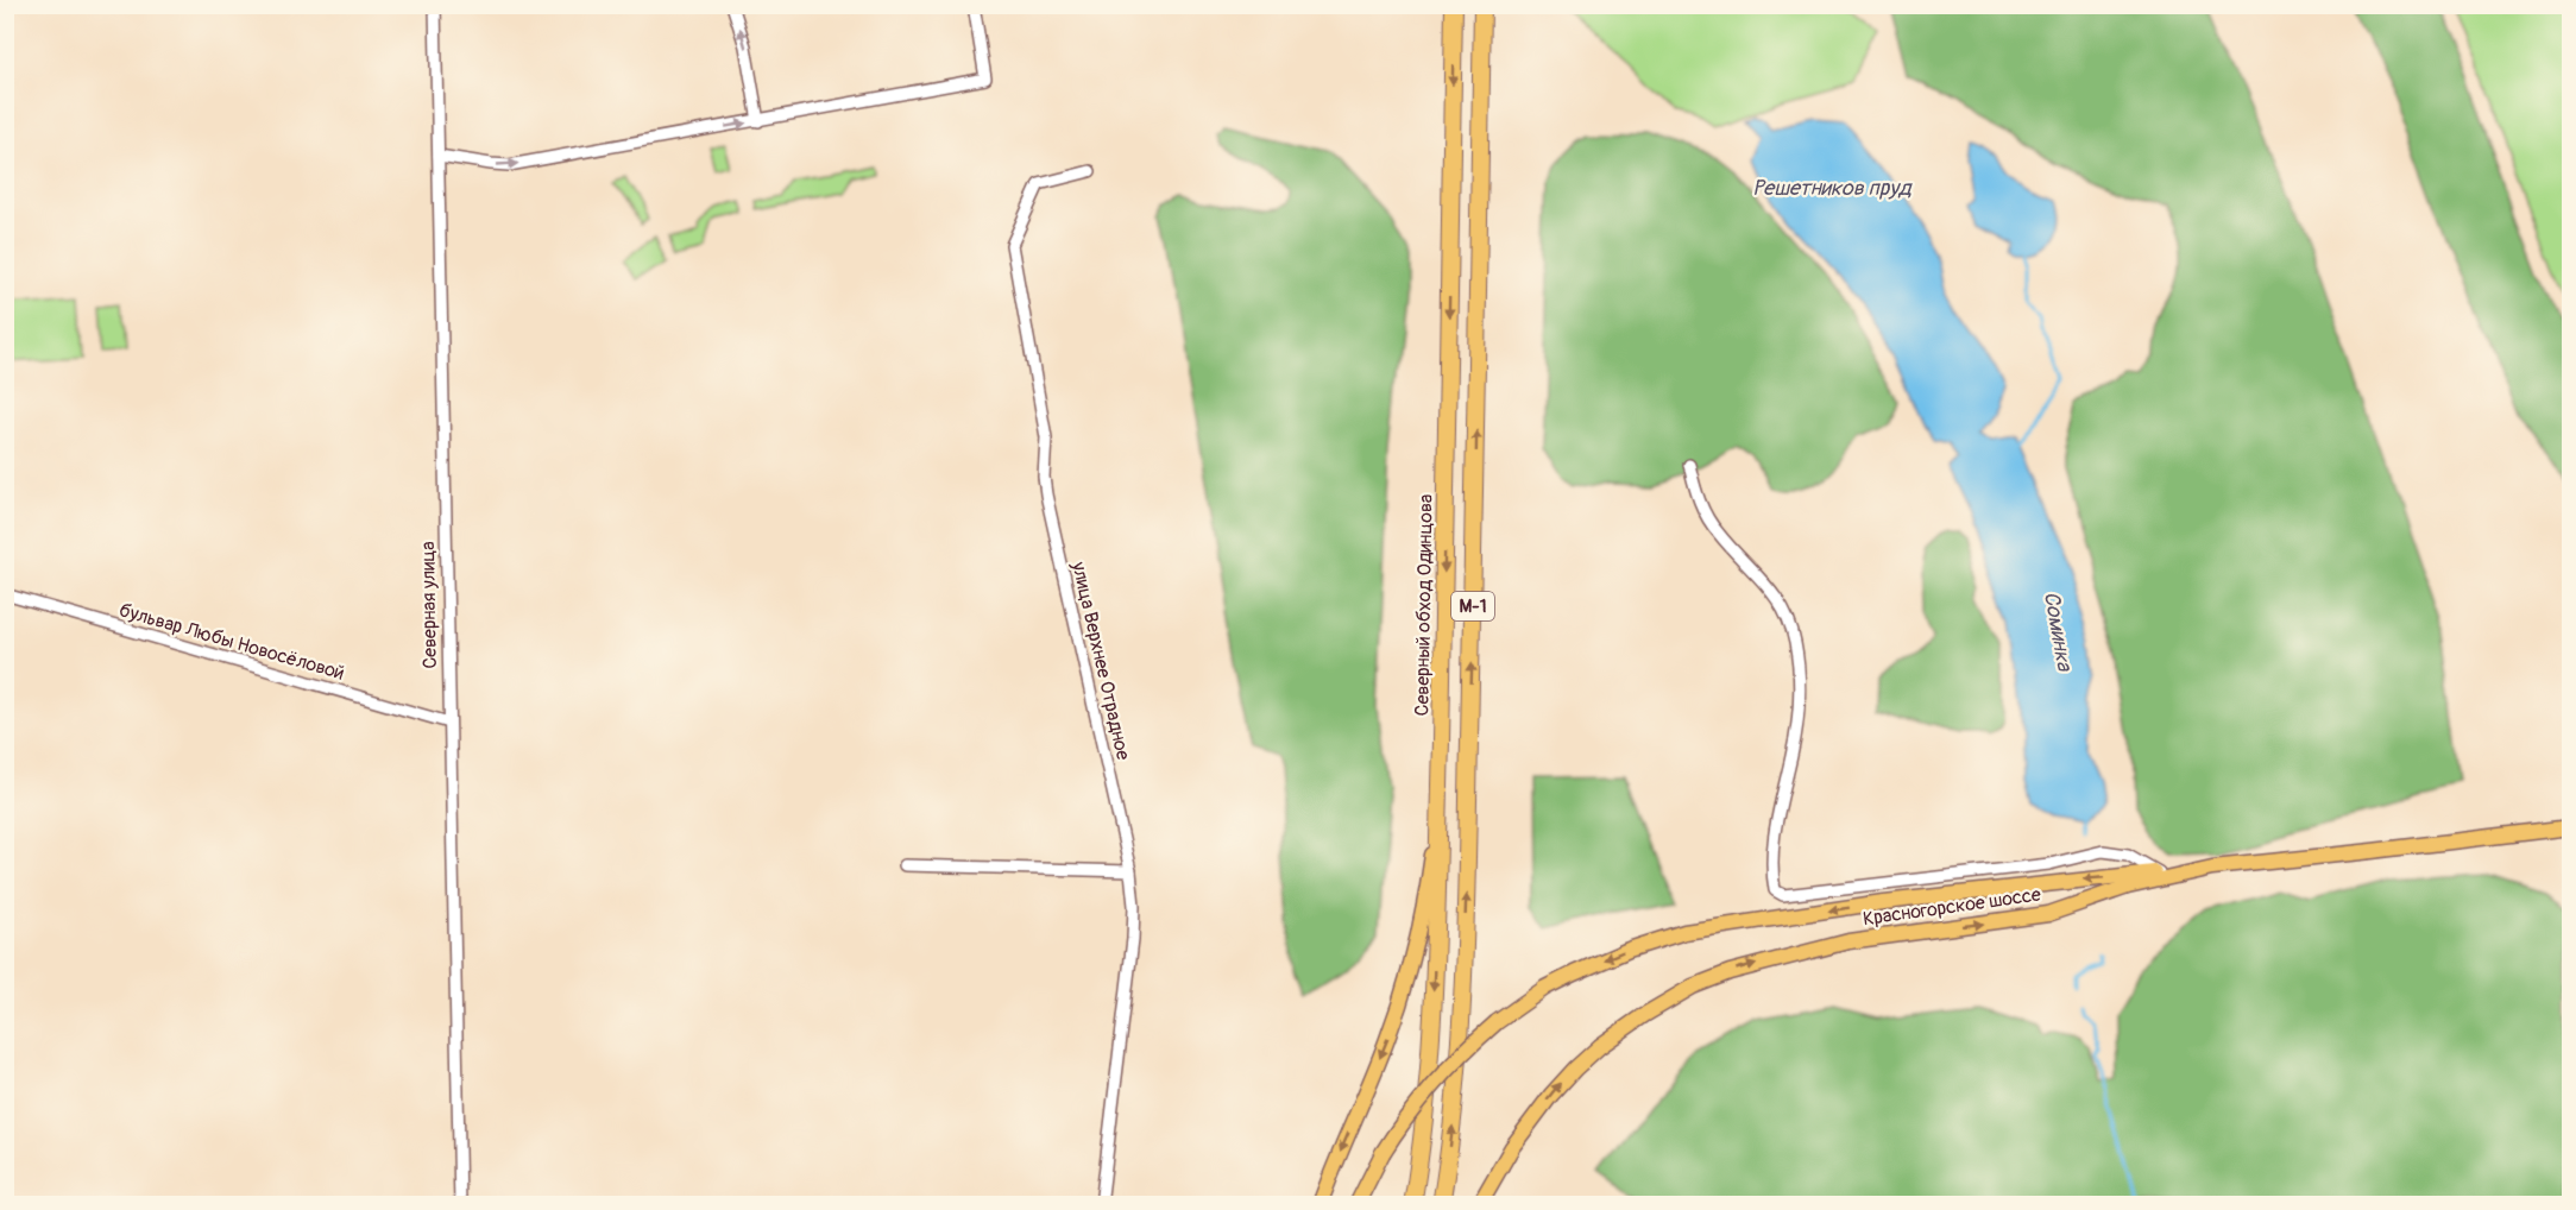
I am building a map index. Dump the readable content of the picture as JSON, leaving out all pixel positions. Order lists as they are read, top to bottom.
{
  "streets": {
    "highway": ["Северный обход Одинцова", "М-1"],
    "main road": ["Красногорское шоссе"],
    "street": ["Северная улица", "бульвар Любы Новосёловой", "улица Верхнее Отрадное"]
  },
  "crossings": [
    ["Северная улица", "бульвар Любы Новосёловой"]
  ],
  "water": ["Решетников пруд", "Соминка"]
}
